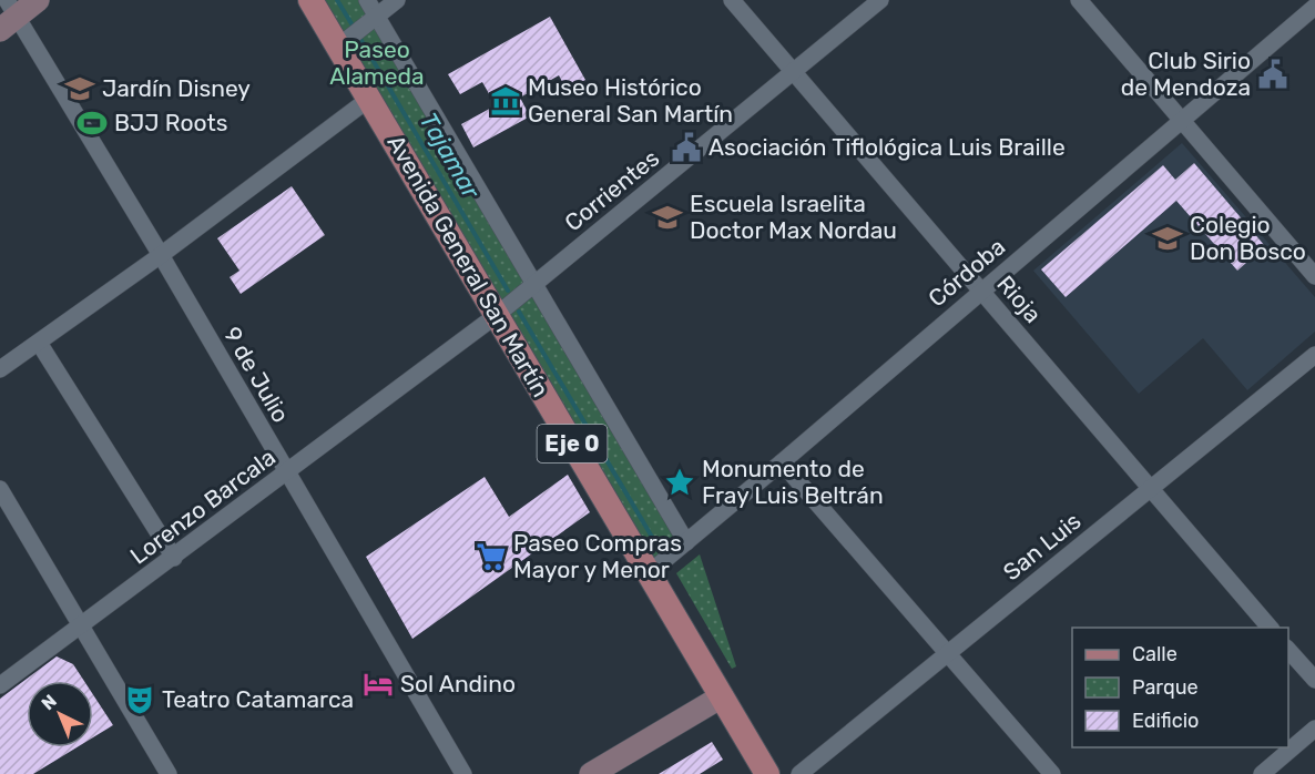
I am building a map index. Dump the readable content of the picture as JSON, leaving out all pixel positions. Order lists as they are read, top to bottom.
{
  "streets": {
    "main road": ["Avenida General San Martín", "Eje 0"],
    "street": [
      "Corrientes",
      "Córdoba",
      "Rioja",
      "9 de Julio",
      "Lorenzo Barcala",
      "San Luis"
    ]
  },
  "crossings": [
    ["Corrientes", "Avenida General San Martín"],
    ["Corrientes", "Rioja"],
    ["Corrientes", "Lorenzo Barcala"],
    ["Avenida General San Martín", "Córdoba"],
    ["Avenida General San Martín", "Lorenzo Barcala"],
    ["Córdoba", "Rioja"],
    ["Rioja", "San Luis"],
    ["9 de Julio", "Lorenzo Barcala"]
  ],
  "water": ["Tajamar"],
  "parks": ["Paseo Alameda"],
  "places": {
    "public building": ["Club Sirio de Mendoza", "Asociación Tiflológica Luis Braille"],
    "school or university": ["Jardín Disney", "Escuela Israelita Doctor Max Nordau", "Colegio Don Bosco"],
    "museum": ["Museo Histórico General San Martín"],
    "sports": ["BJJ Roots"],
    "place": ["Monumento de Fray Luis Beltrán"],
    "supermarket": ["Paseo Compras Mayor y Menor"],
    "hotel": ["Sol Andino"],
    "theatre": ["Teatro Catamarca"]
  },
  "legend": ["Calle", "Parque", "Edificio"],
  "north": "top left"
}
